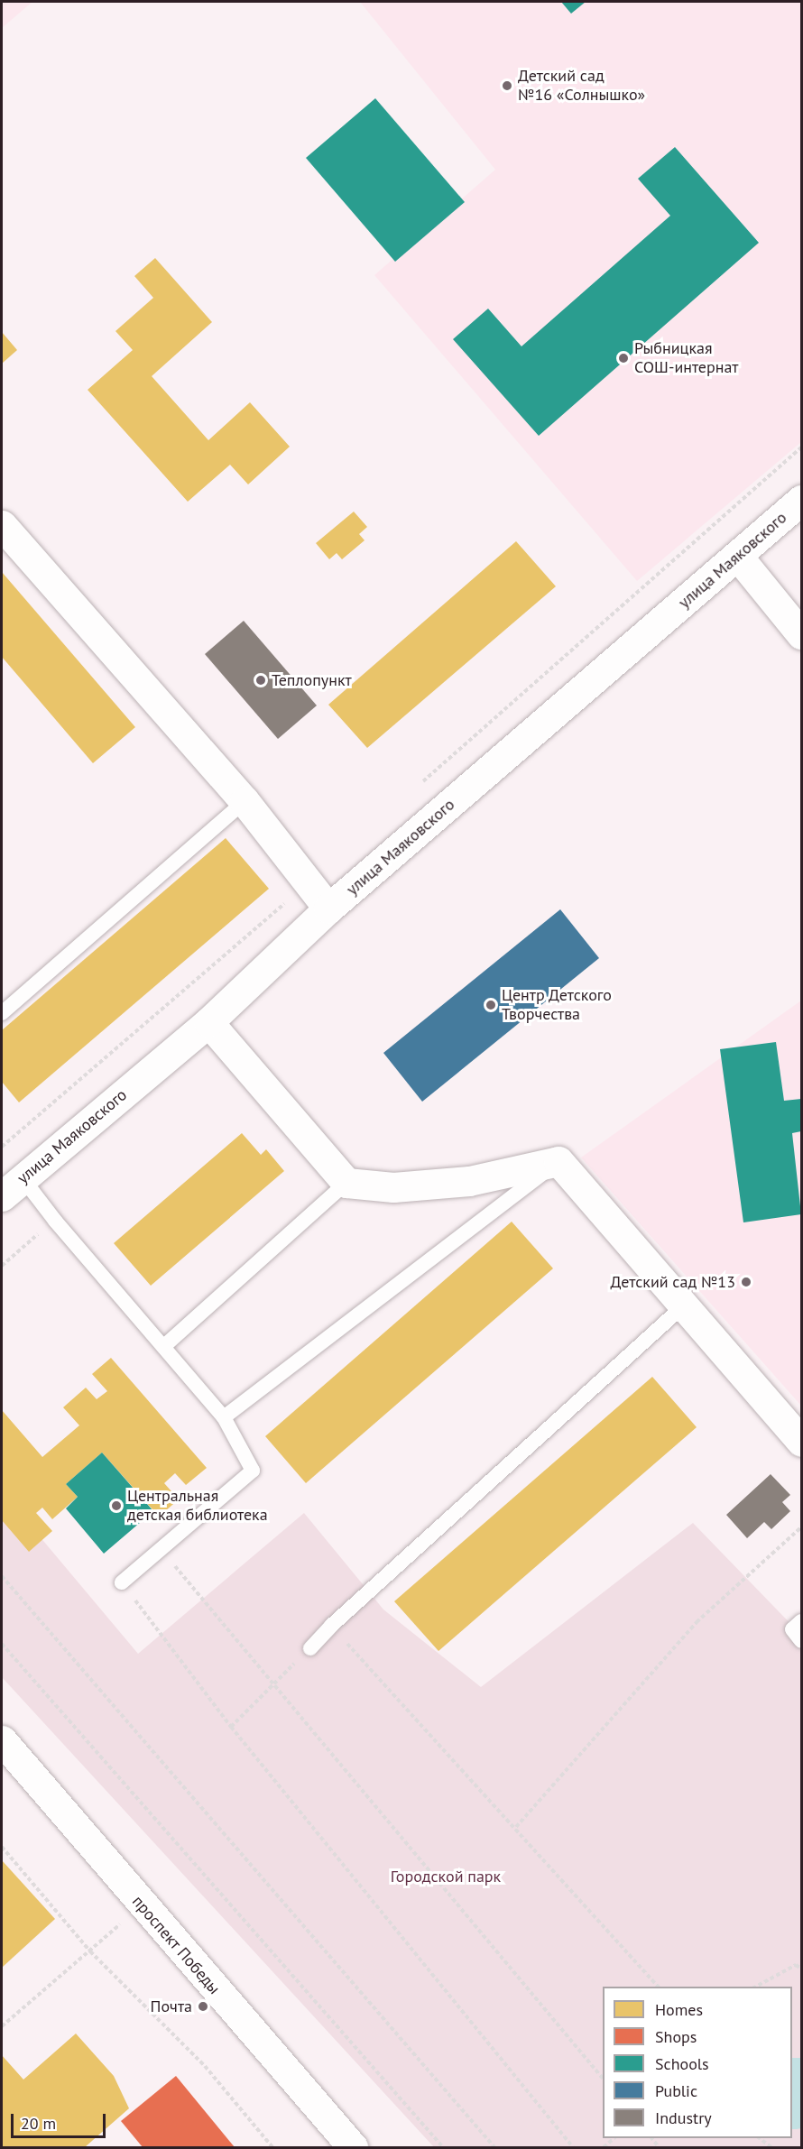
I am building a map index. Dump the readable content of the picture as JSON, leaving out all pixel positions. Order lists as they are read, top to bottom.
{
  "streets": {
    "street": ["улица Маяковского", "проспект Победы"]
  },
  "parks": ["Городской парк"],
  "places": [
    "Детский сад №16 «Солнышко»",
    "Рыбницкая СОШ-интернат",
    "Теплопункт",
    "Центр Детского Творчества",
    "Детский сад №13",
    "Центральная детская библиотека",
    "Почта"
  ],
  "legend": [
    "Homes",
    "Shops",
    "Schools",
    "Public",
    "Industry"
  ],
  "scale_bar": "20 m"
}
